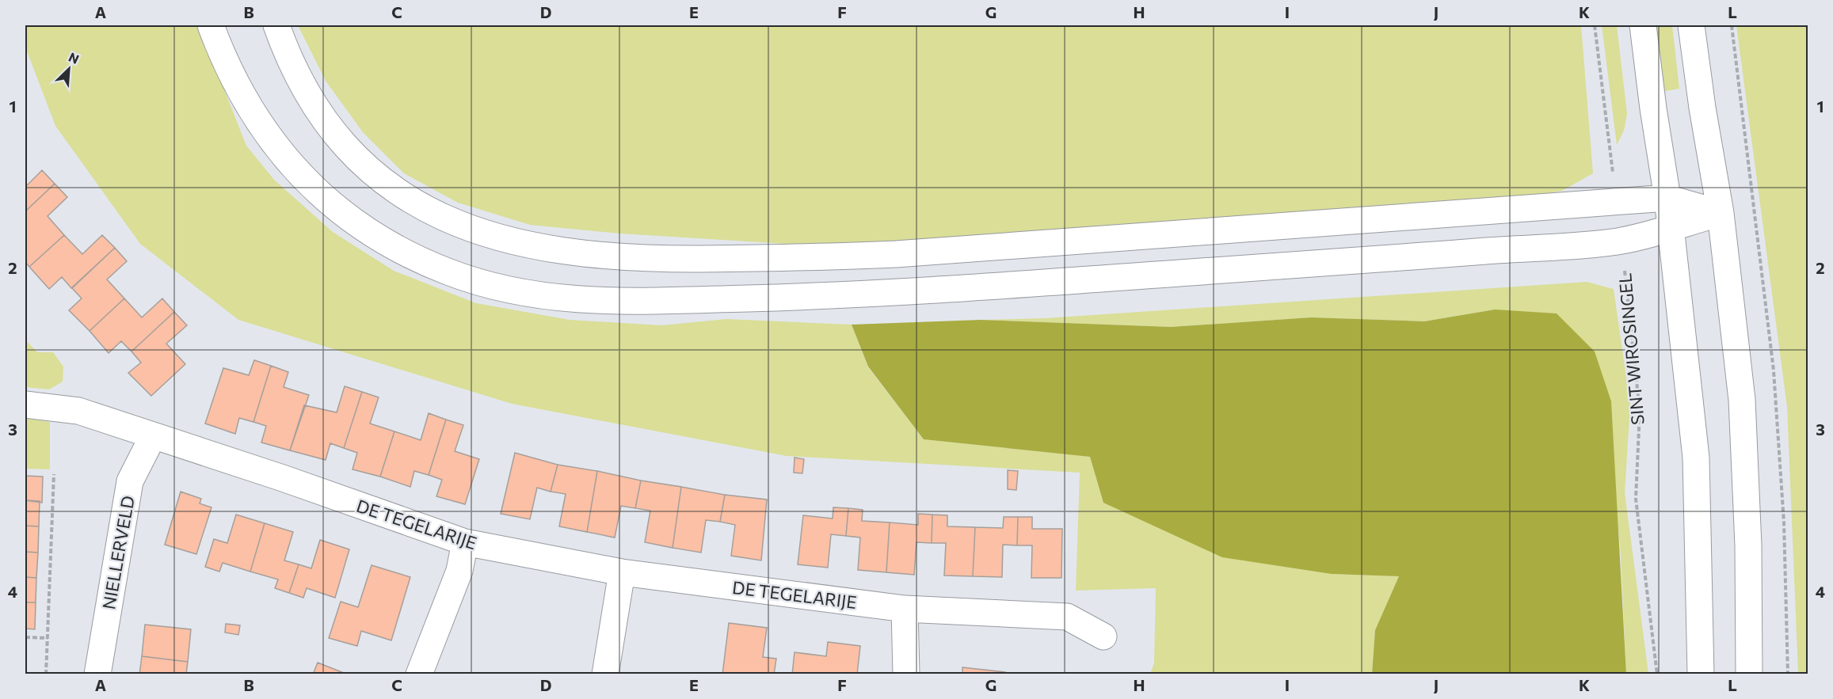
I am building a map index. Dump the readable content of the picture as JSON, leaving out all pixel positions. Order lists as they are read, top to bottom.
{
  "streets": {
    "main road": ["DE TEGELARIJE", "NIELLERVELD"],
    "path": ["SINT WIROSINGEL"]
  },
  "crossings": [
    ["DE TEGELARIJE", "NIELLERVELD"]
  ],
  "north": "top right",
  "grid": {
    "columns": [
      "A",
      "B",
      "C",
      "D",
      "E",
      "F",
      "G",
      "H",
      "I",
      "J",
      "K",
      "L"
    ],
    "rows": [
      "1",
      "2",
      "3",
      "4"
    ]
  }
}
